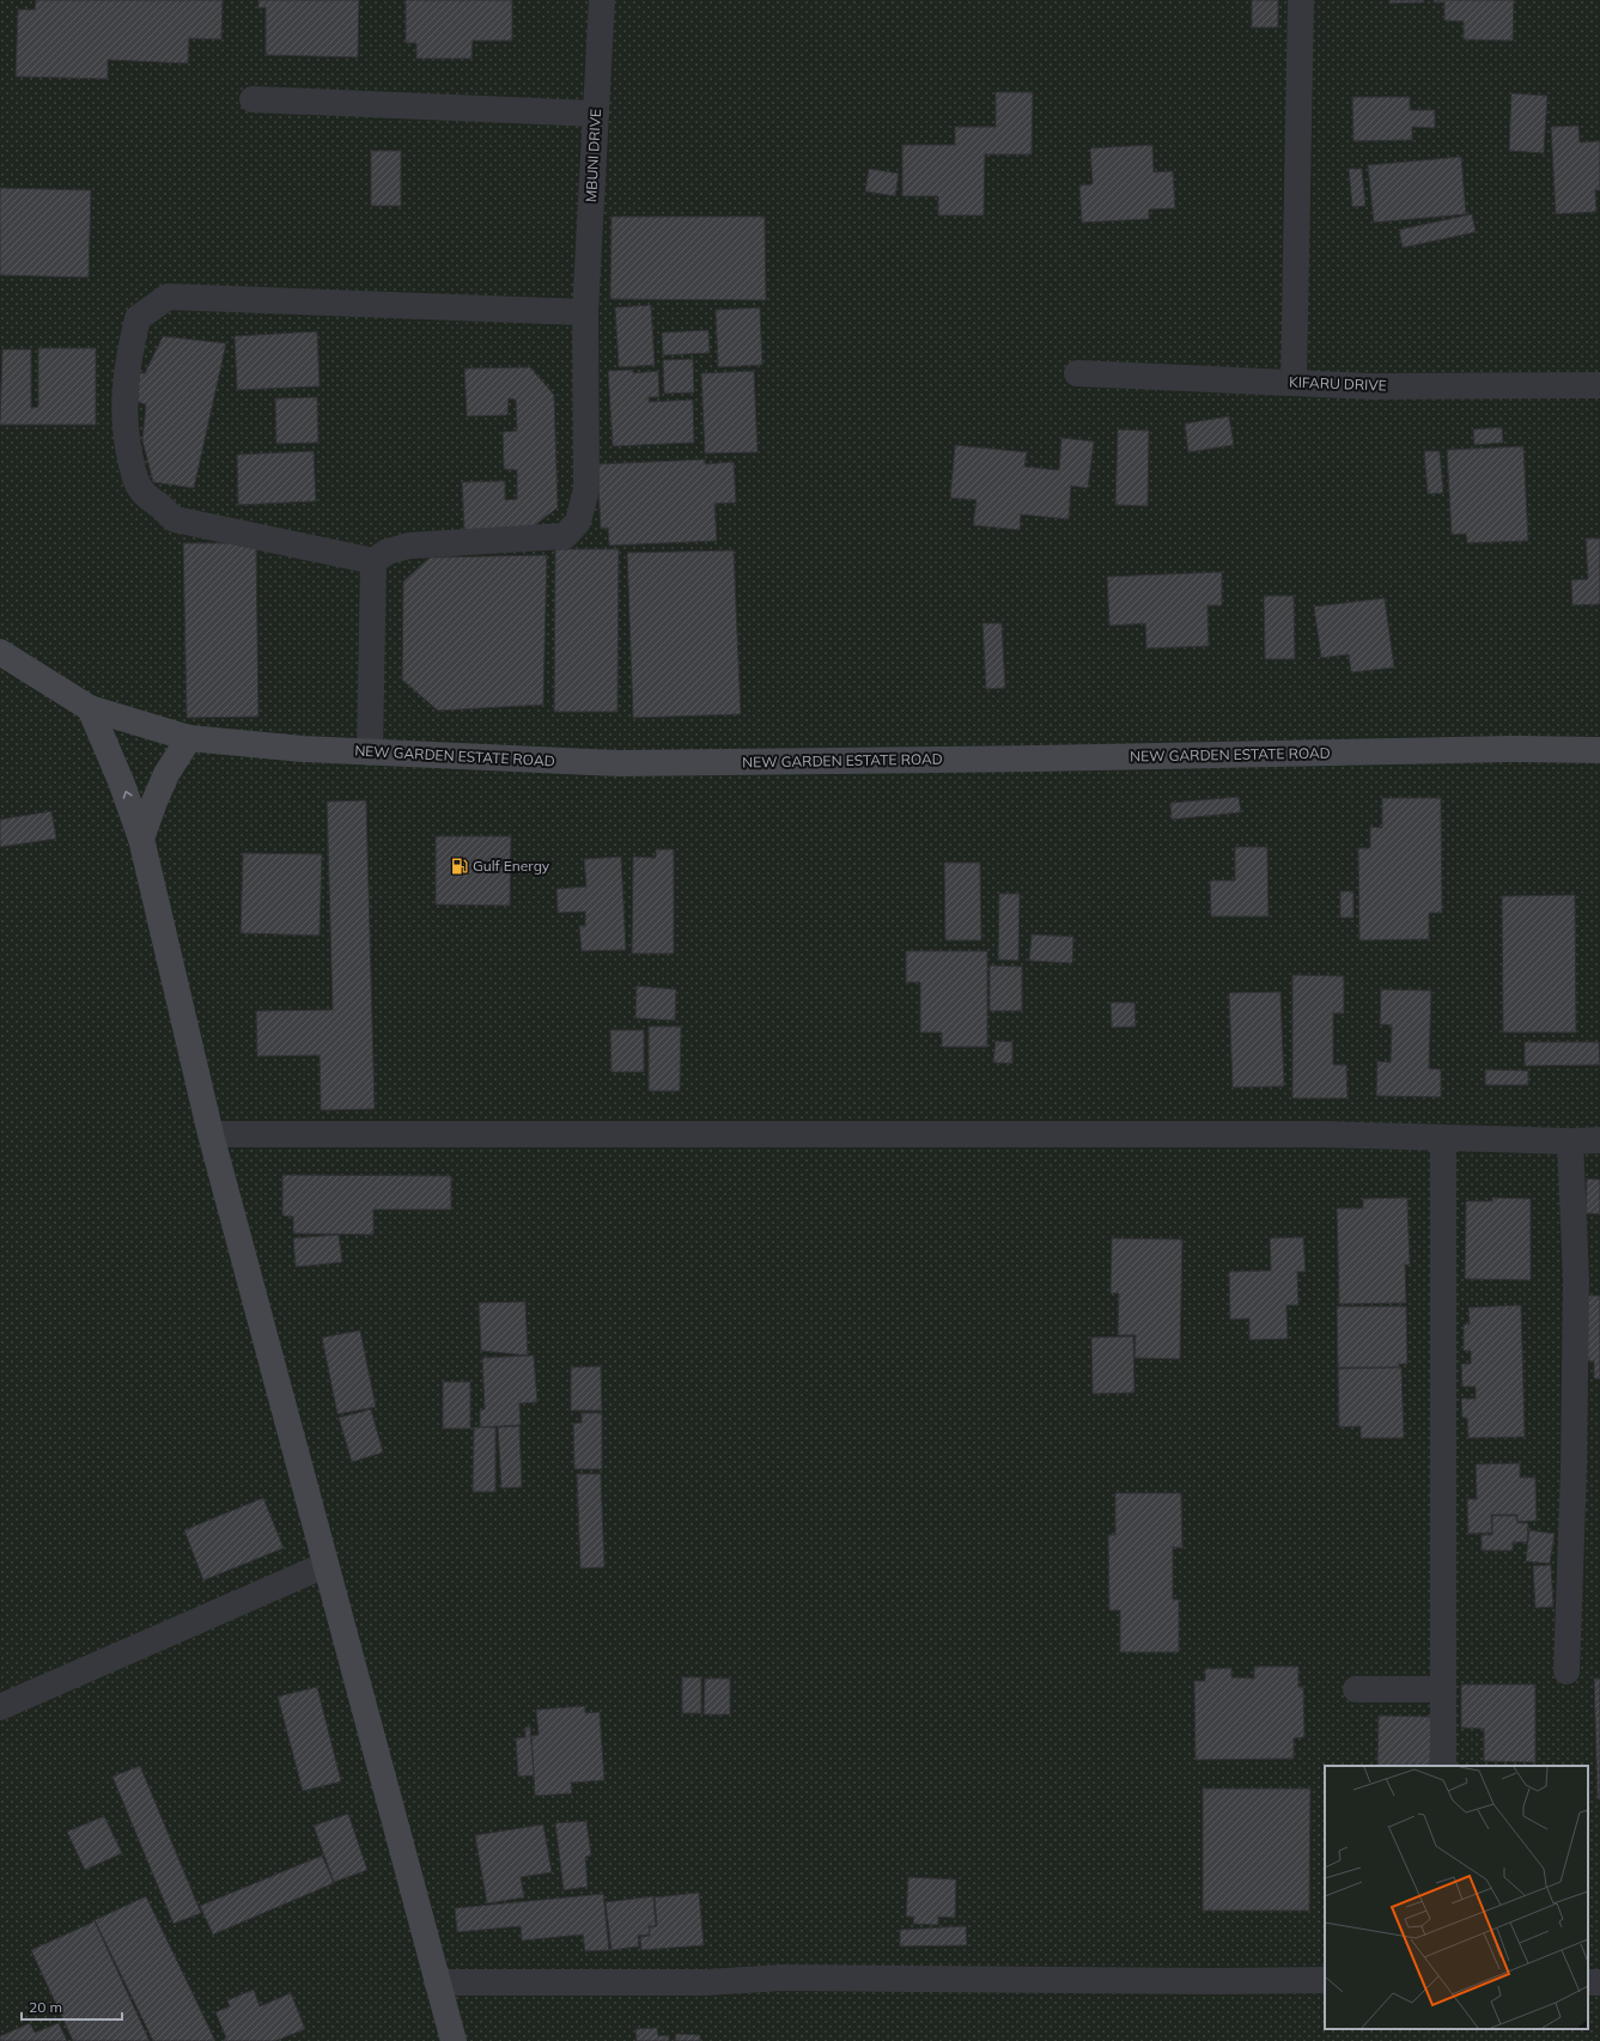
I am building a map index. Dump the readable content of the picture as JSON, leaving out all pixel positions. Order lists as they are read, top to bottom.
{
  "streets": {
    "street": ["MBUNI DRIVE", "KIFARU DRIVE", "NEW GARDEN ESTATE ROAD"]
  },
  "places": {
    "fuel station": ["Gulf Energy"]
  },
  "scale_bar": "20 m"
}
